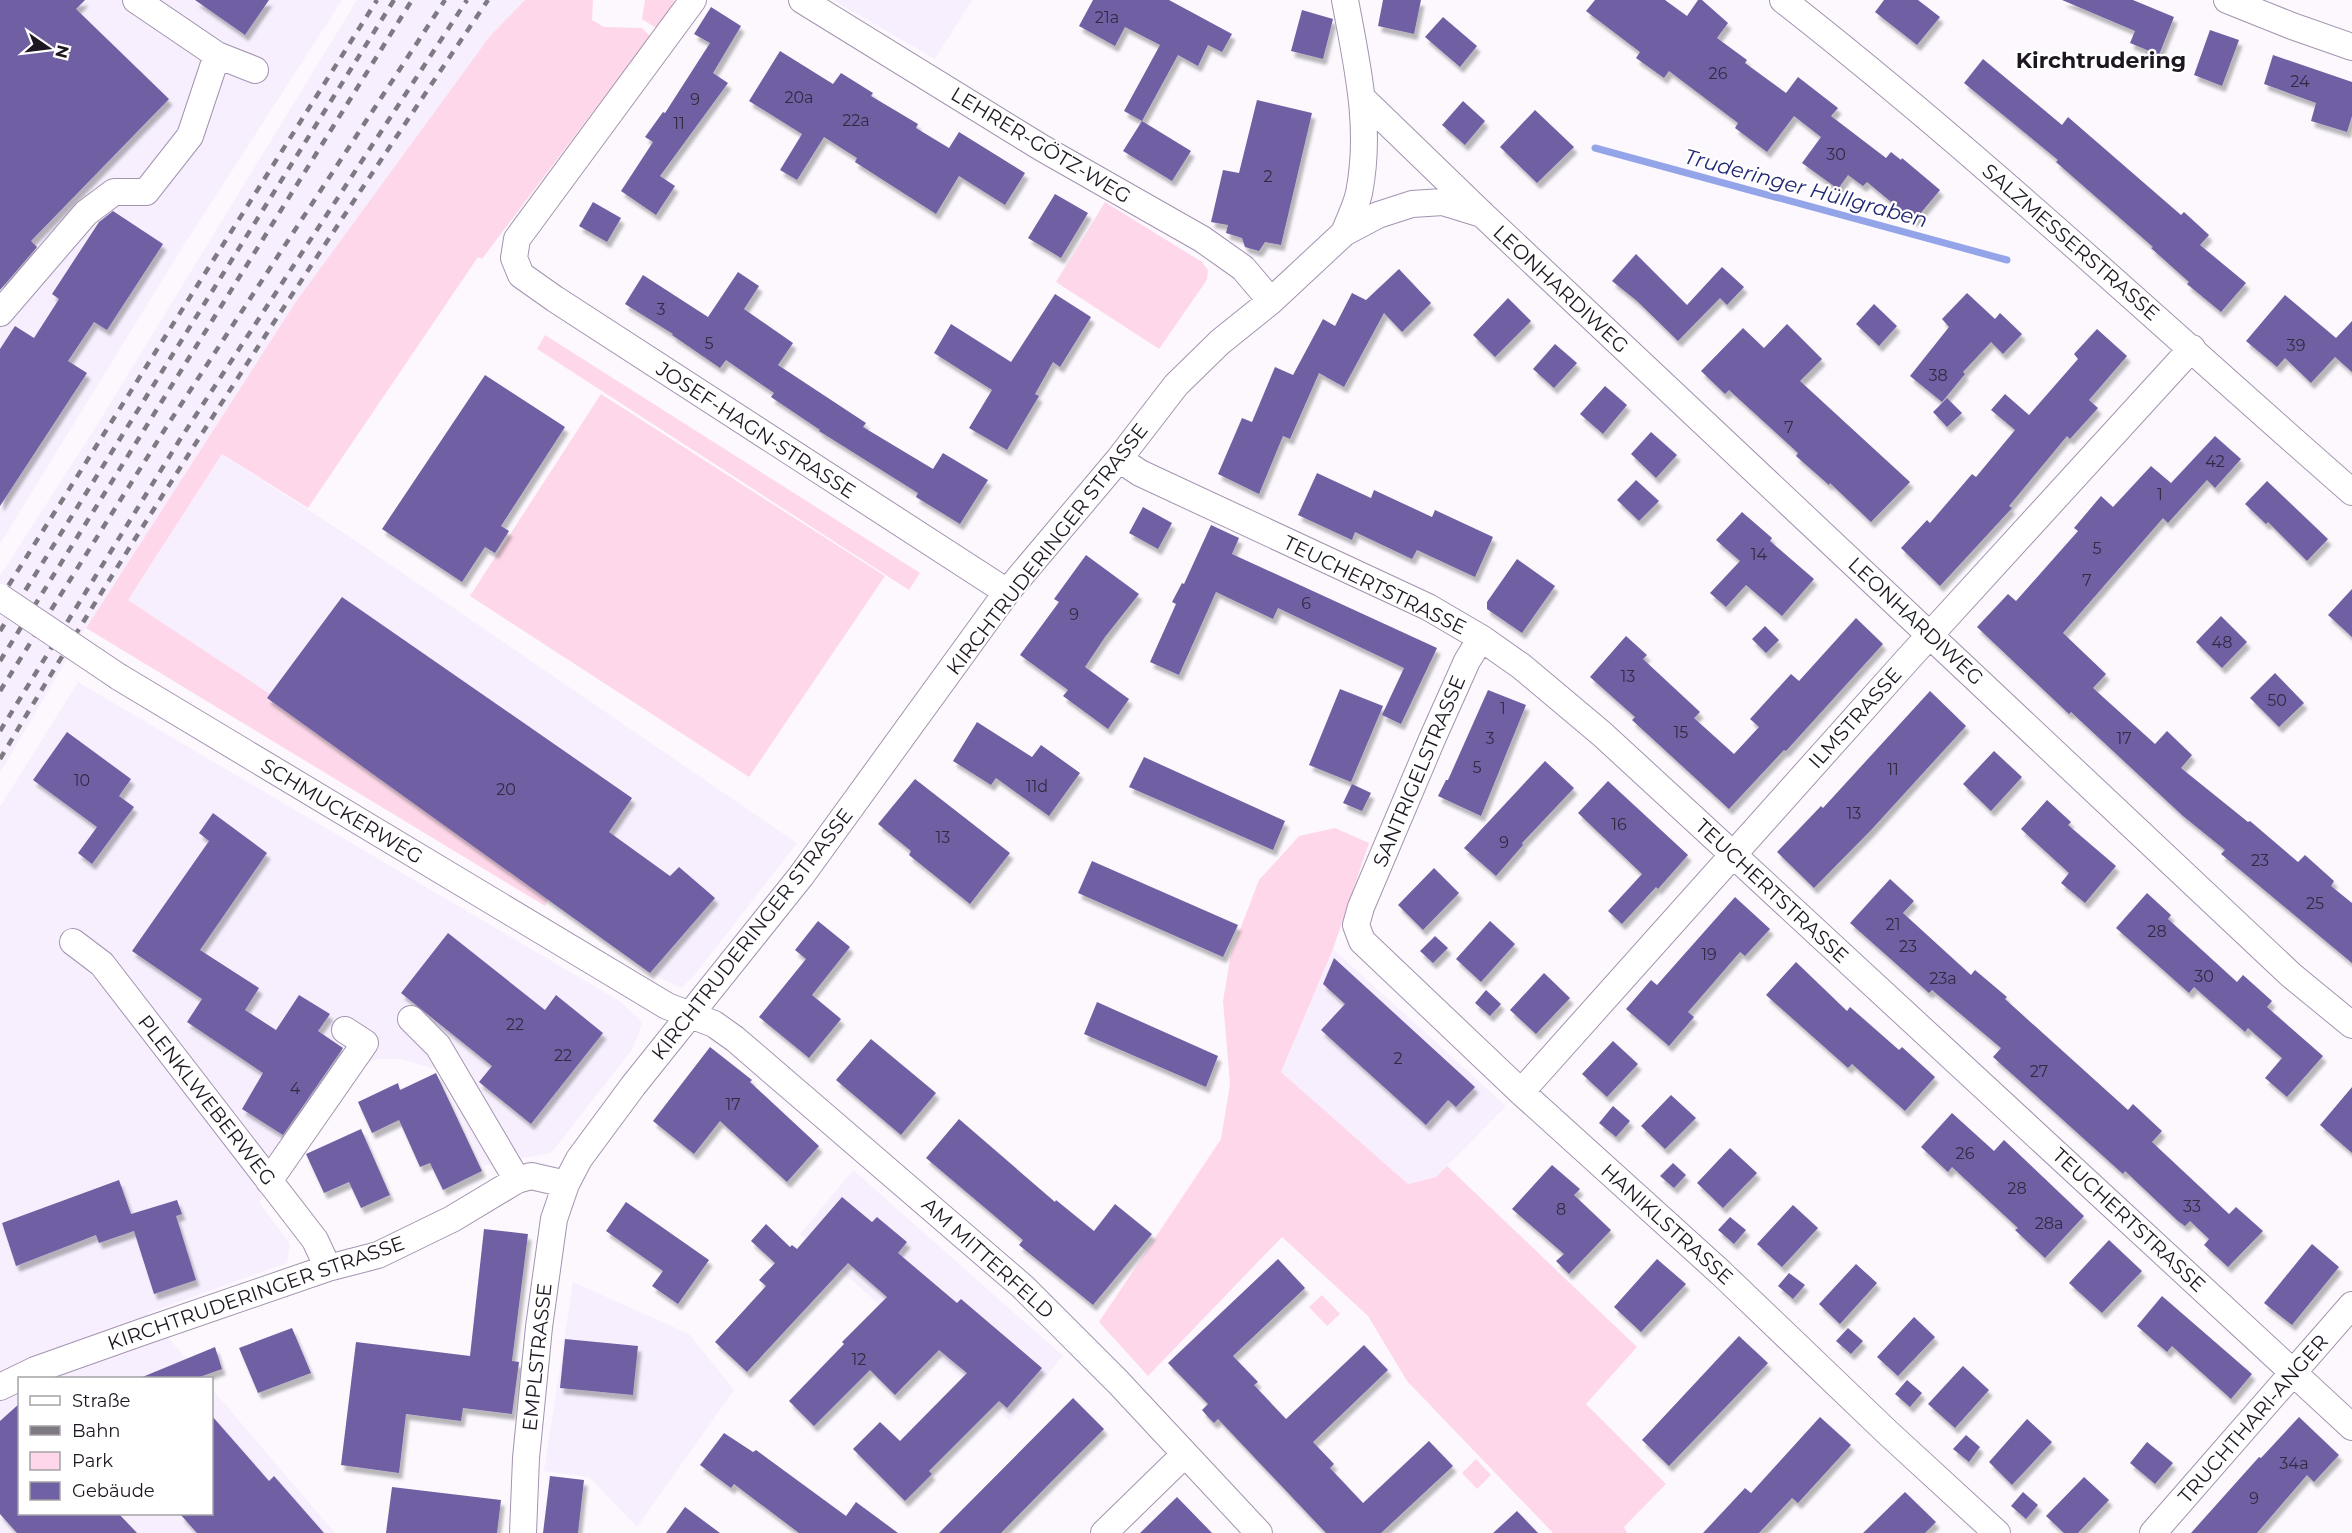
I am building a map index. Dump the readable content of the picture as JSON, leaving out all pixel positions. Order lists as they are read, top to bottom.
{
  "streets": {
    "street": [
      "LEHRER-GÖTZ-WEG",
      "SALZMESSERSTRASSE",
      "LEONHARDIWEG",
      "JOSEF-HAGN-STRASSE",
      "KIRCHTRUDERINGER STRASSE",
      "TEUCHERTSTRASSE",
      "ILMSTRASSE",
      "SANTRIGELSTRASSE",
      "SCHMUCKERWEG",
      "PLENKLWEBERWEG",
      "HANIKLSTRASSE",
      "AM MITTERFELD",
      "EMPLSTRASSE",
      "TRUCHTHARI-ANGER"
    ]
  },
  "crossings": [
    ["LEHRER-GÖTZ-WEG", "KIRCHTRUDERINGER STRASSE"],
    ["SALZMESSERSTRASSE", "ILMSTRASSE"],
    ["LEONHARDIWEG", "KIRCHTRUDERINGER STRASSE"],
    ["LEONHARDIWEG", "ILMSTRASSE"],
    ["JOSEF-HAGN-STRASSE", "KIRCHTRUDERINGER STRASSE"],
    ["KIRCHTRUDERINGER STRASSE", "TEUCHERTSTRASSE"],
    ["KIRCHTRUDERINGER STRASSE", "SCHMUCKERWEG"],
    ["KIRCHTRUDERINGER STRASSE", "PLENKLWEBERWEG"],
    ["KIRCHTRUDERINGER STRASSE", "AM MITTERFELD"],
    ["KIRCHTRUDERINGER STRASSE", "EMPLSTRASSE"],
    ["TEUCHERTSTRASSE", "ILMSTRASSE"],
    ["TEUCHERTSTRASSE", "SANTRIGELSTRASSE"],
    ["TEUCHERTSTRASSE", "TRUCHTHARI-ANGER"],
    ["ILMSTRASSE", "HANIKLSTRASSE"],
    ["SANTRIGELSTRASSE", "HANIKLSTRASSE"],
    ["SCHMUCKERWEG", "AM MITTERFELD"]
  ],
  "districts": ["Kirchtrudering"],
  "water": ["Truderinger Hüllgraben"],
  "house_numbers": [
    "21a",
    "26",
    "24",
    "20a",
    "9",
    "22a",
    "11",
    "30",
    "2",
    "3",
    "5",
    "39",
    "38",
    "7",
    "42",
    "1",
    "5",
    "14",
    "7",
    "6",
    "9",
    "48",
    "13",
    "50",
    "1",
    "15",
    "3",
    "17",
    "5",
    "11",
    "10",
    "11d",
    "20",
    "13",
    "16",
    "13",
    "9",
    "23",
    "25",
    "21",
    "28",
    "23",
    "19",
    "30",
    "23a",
    "22",
    "22",
    "2",
    "27",
    "4",
    "17",
    "26",
    "28",
    "33",
    "8",
    "28a",
    "12",
    "34a",
    "9"
  ],
  "legend": [
    "Straße",
    "Bahn",
    "Park",
    "Gebäude"
  ],
  "north": "right"
}
